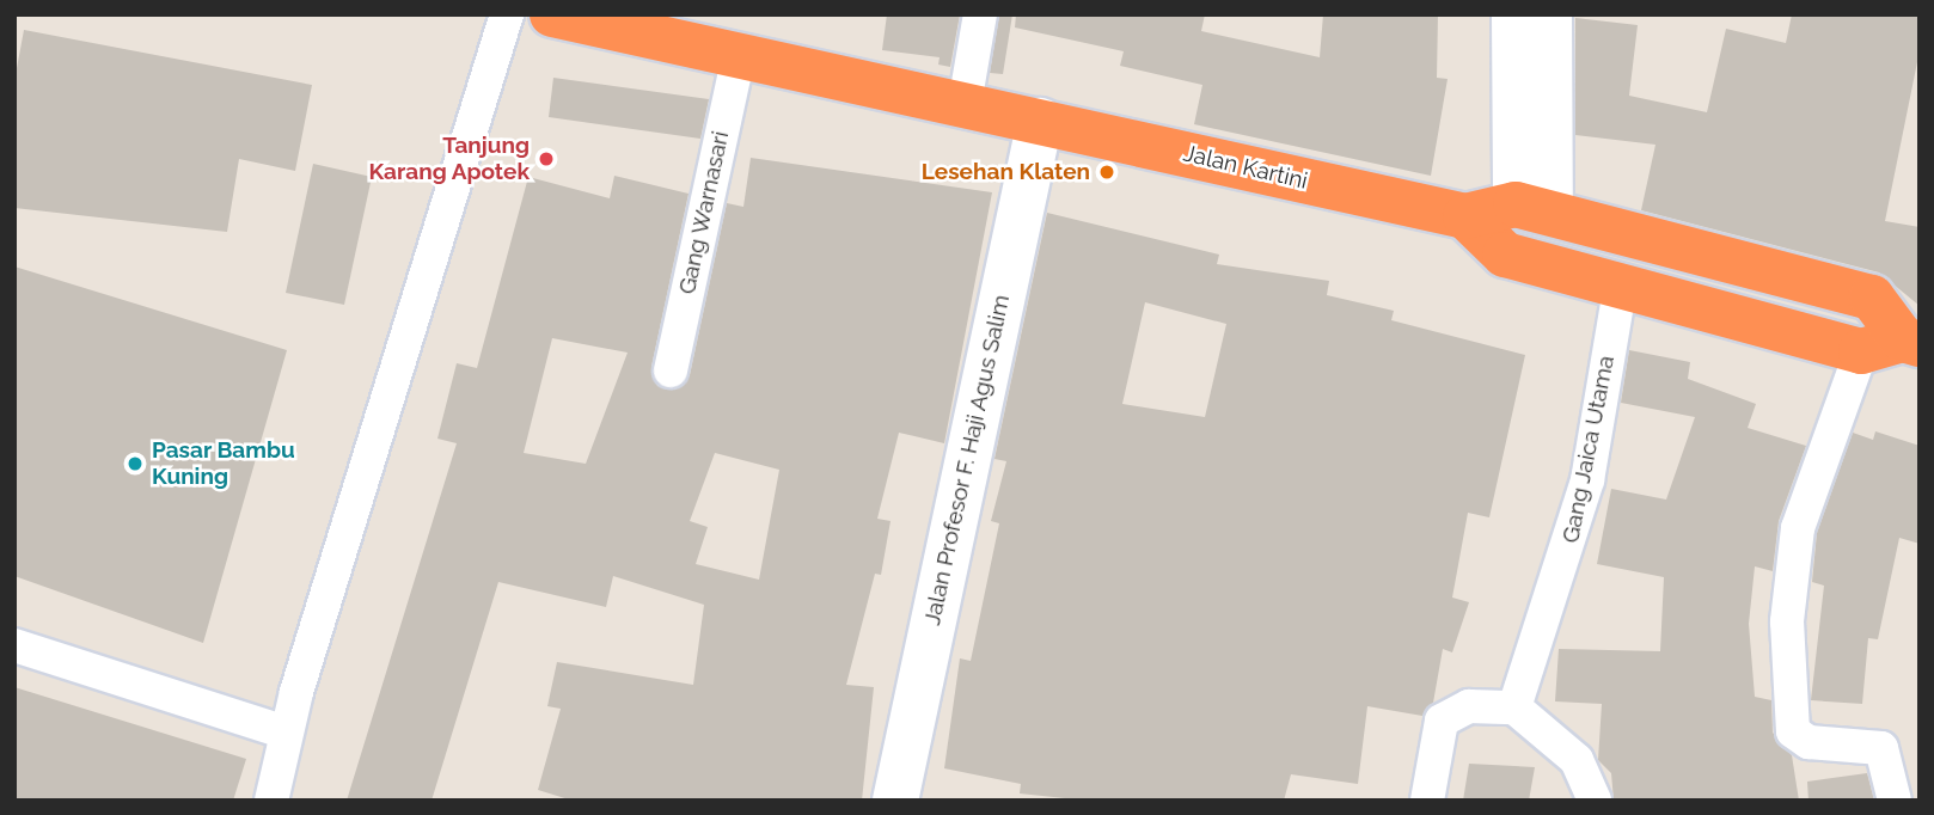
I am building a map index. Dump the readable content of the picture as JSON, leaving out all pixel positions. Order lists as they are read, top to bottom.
{
  "streets": {
    "highway": ["Jalan Kartini"],
    "main road": ["Jalan Profesor F. Haji Agus Salim"],
    "street": ["Gang Warnasari", "Gang Jaica Utama"]
  },
  "crossings": [
    ["Jalan Kartini", "Gang Warnasari"],
    ["Jalan Kartini", "Jalan Profesor F. Haji Agus Salim"]
  ],
  "places": ["Tanjung Karang Apotek", "Lesehan Klaten", "Pasar Bambu Kuning"]
}
